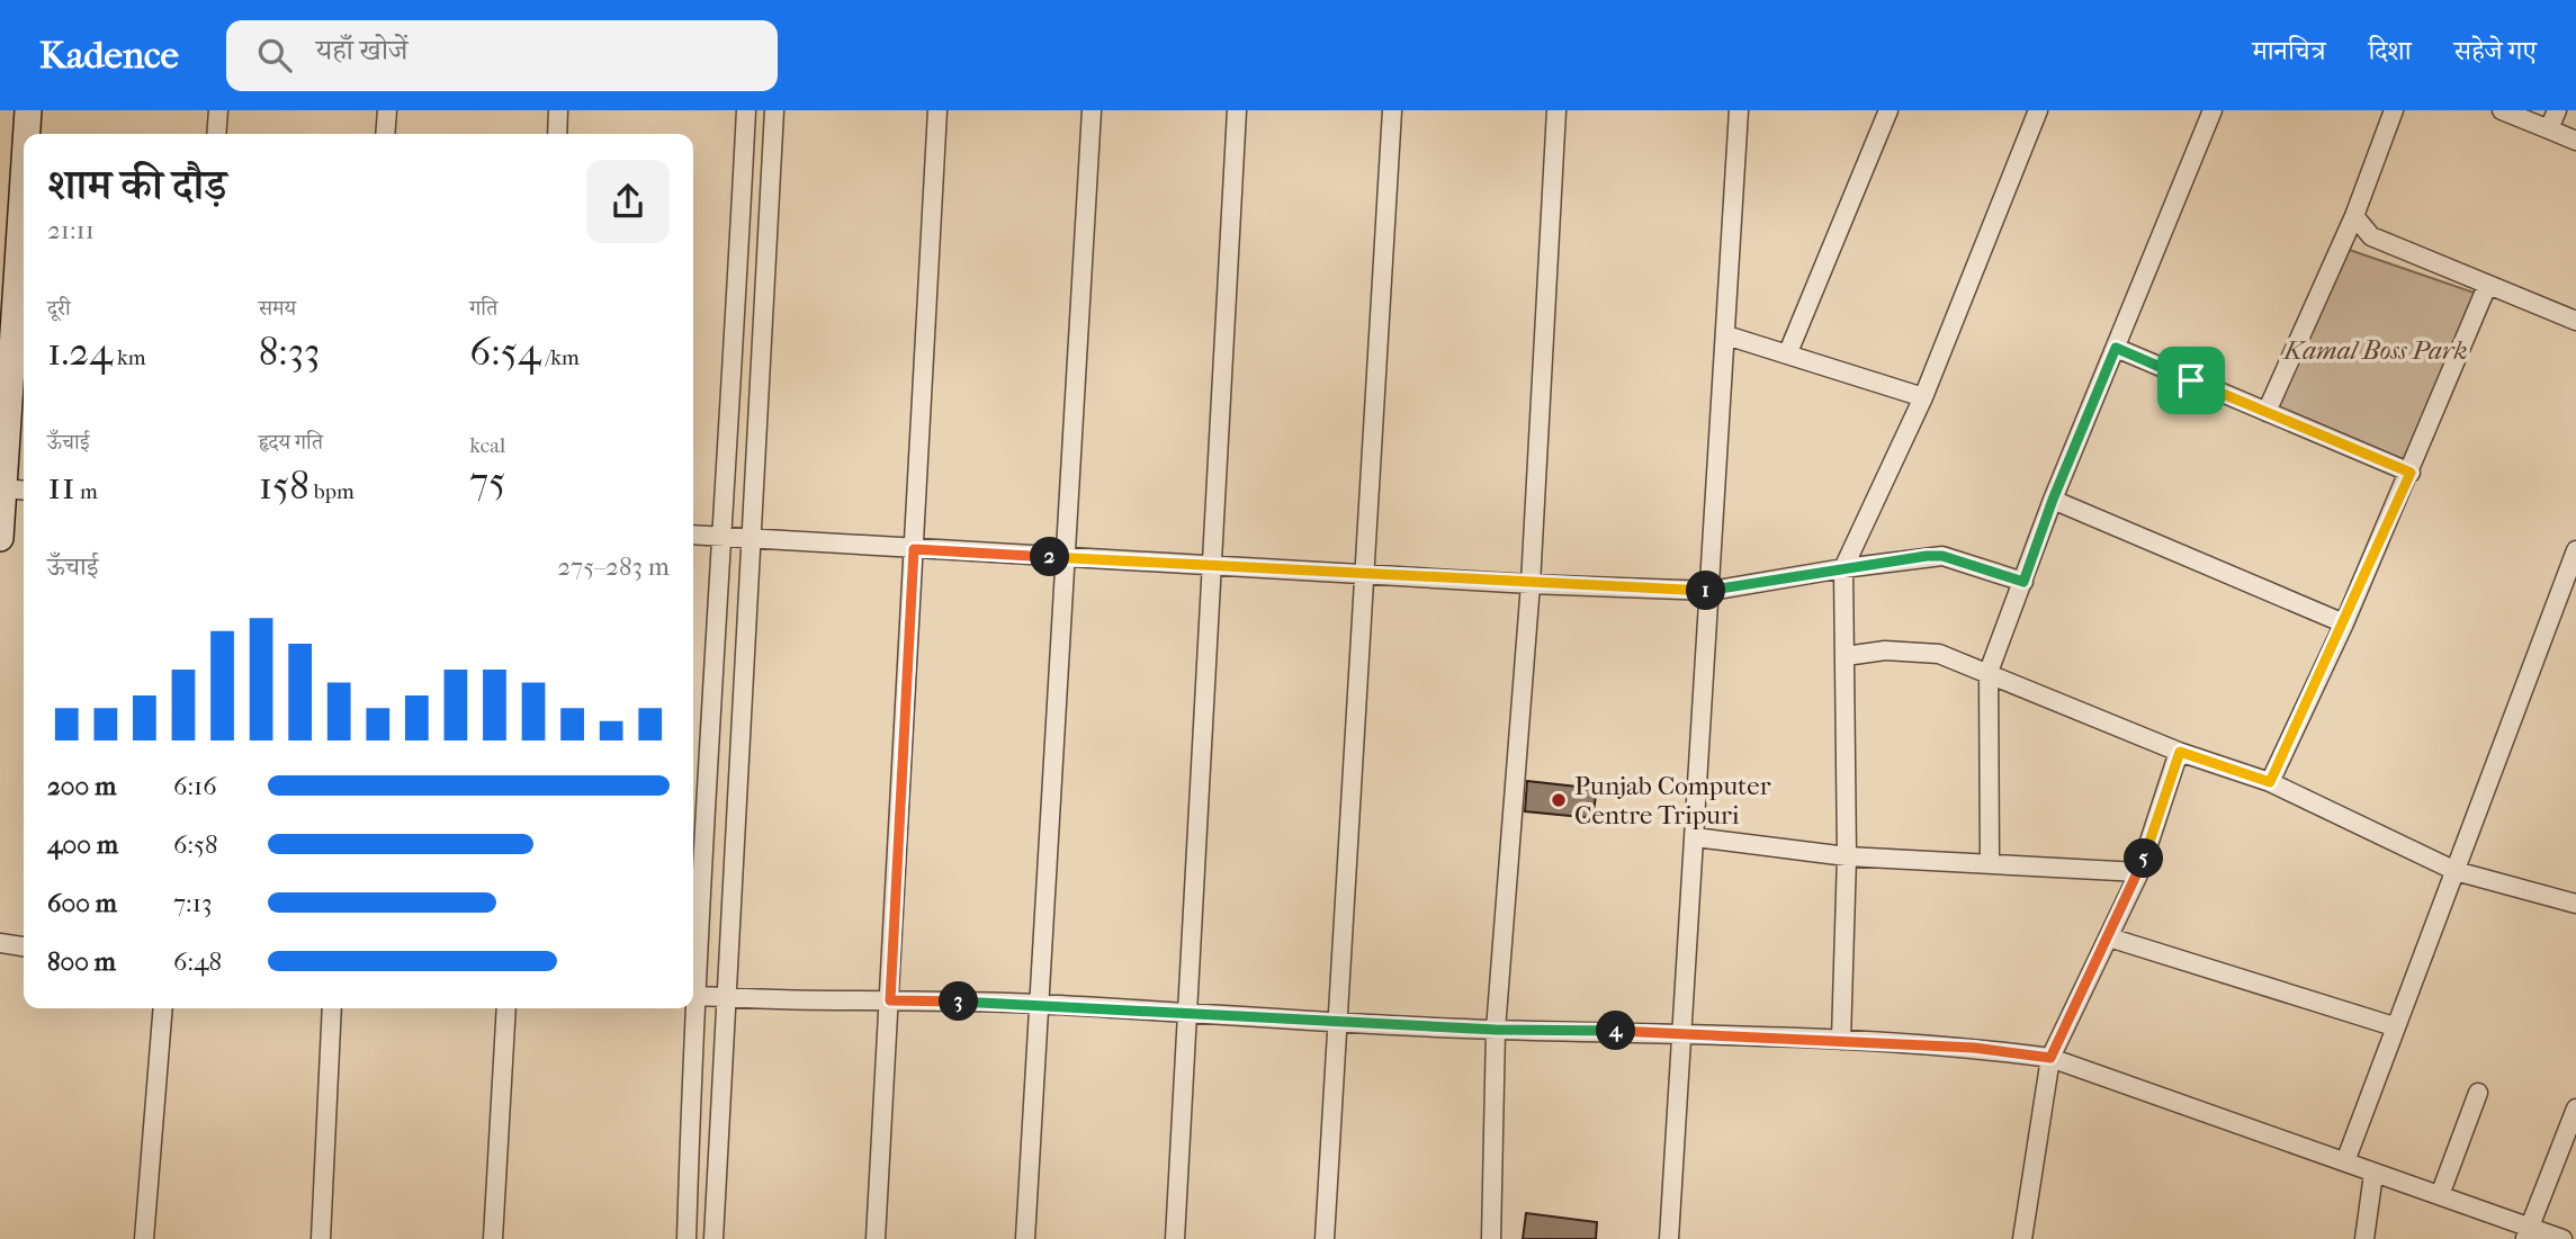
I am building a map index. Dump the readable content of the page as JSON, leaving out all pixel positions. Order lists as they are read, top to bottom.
{
  "parks": ["Kamal Boss Park"],
  "places": ["Punjab Computer Centre Tripuri"],
  "page": {
    "header": "Kadence",
    "search": "यहाँ खोजें",
    "nav": ["मानचित्र", "दिशा", "सहेजे गए"],
    "heading": ["शाम की दौड़", "21:11"],
    "stats": [
      ["दूरी", "1.24 km"],
      ["समय", "8:33"],
      ["गति", "6:54 /km"],
      ["ऊँचाई", "11 m"],
      ["हृदय गति", "158 bpm"],
      ["kcal", "75"]
    ],
    "chart": ["ऊँचाई", "275–283 m"],
    "pins": [
      "2",
      "1",
      "5",
      "3",
      "4"
    ],
    "list": [
      {
        "name": "200 m",
        "note": "6:16"
      },
      {
        "name": "400 m",
        "note": "6:58"
      },
      {
        "name": "600 m",
        "note": "7:13"
      },
      {
        "name": "800 m",
        "note": "6:48"
      }
    ]
  }
}
